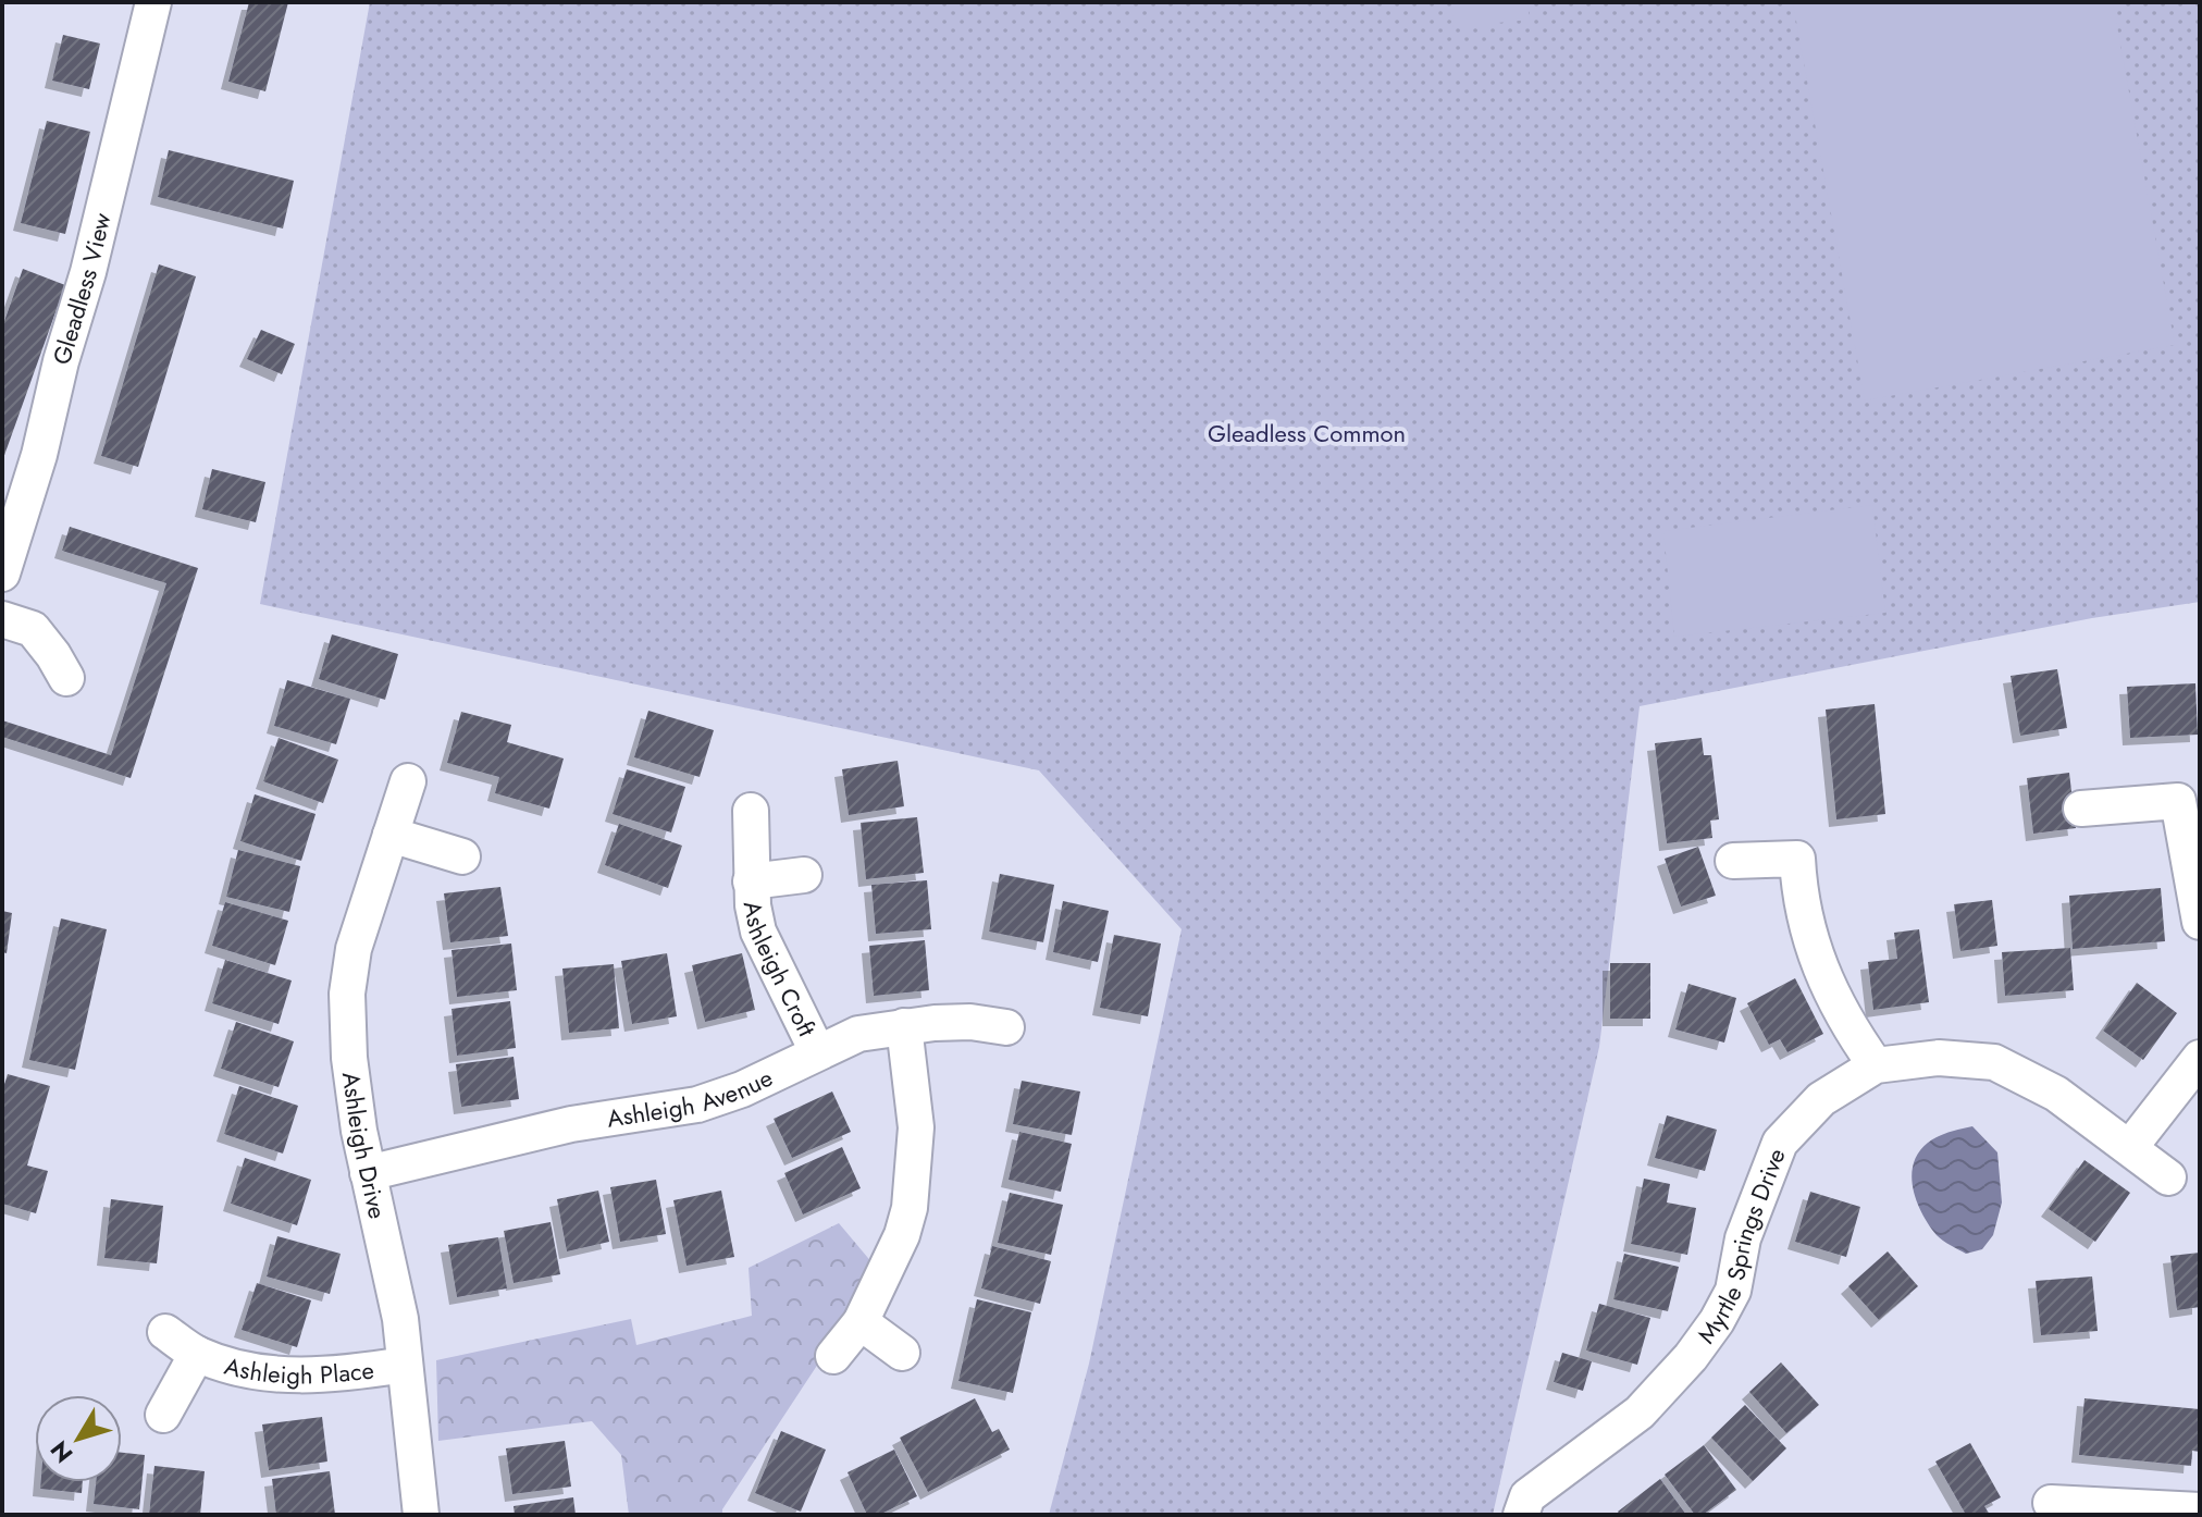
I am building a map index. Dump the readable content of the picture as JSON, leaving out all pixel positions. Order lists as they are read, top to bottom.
{
  "streets": {
    "street": [
      "Gleadless View",
      "Ashleigh Croft",
      "Ashleigh Avenue",
      "Ashleigh Drive",
      "Myrtle Springs Drive",
      "Ashleigh Place"
    ]
  },
  "crossings": [
    ["Ashleigh Croft", "Ashleigh Avenue"],
    ["Ashleigh Avenue", "Ashleigh Drive"],
    ["Ashleigh Drive", "Ashleigh Place"]
  ],
  "parks": ["Gleadless Common"],
  "north": "bottom left"
}
